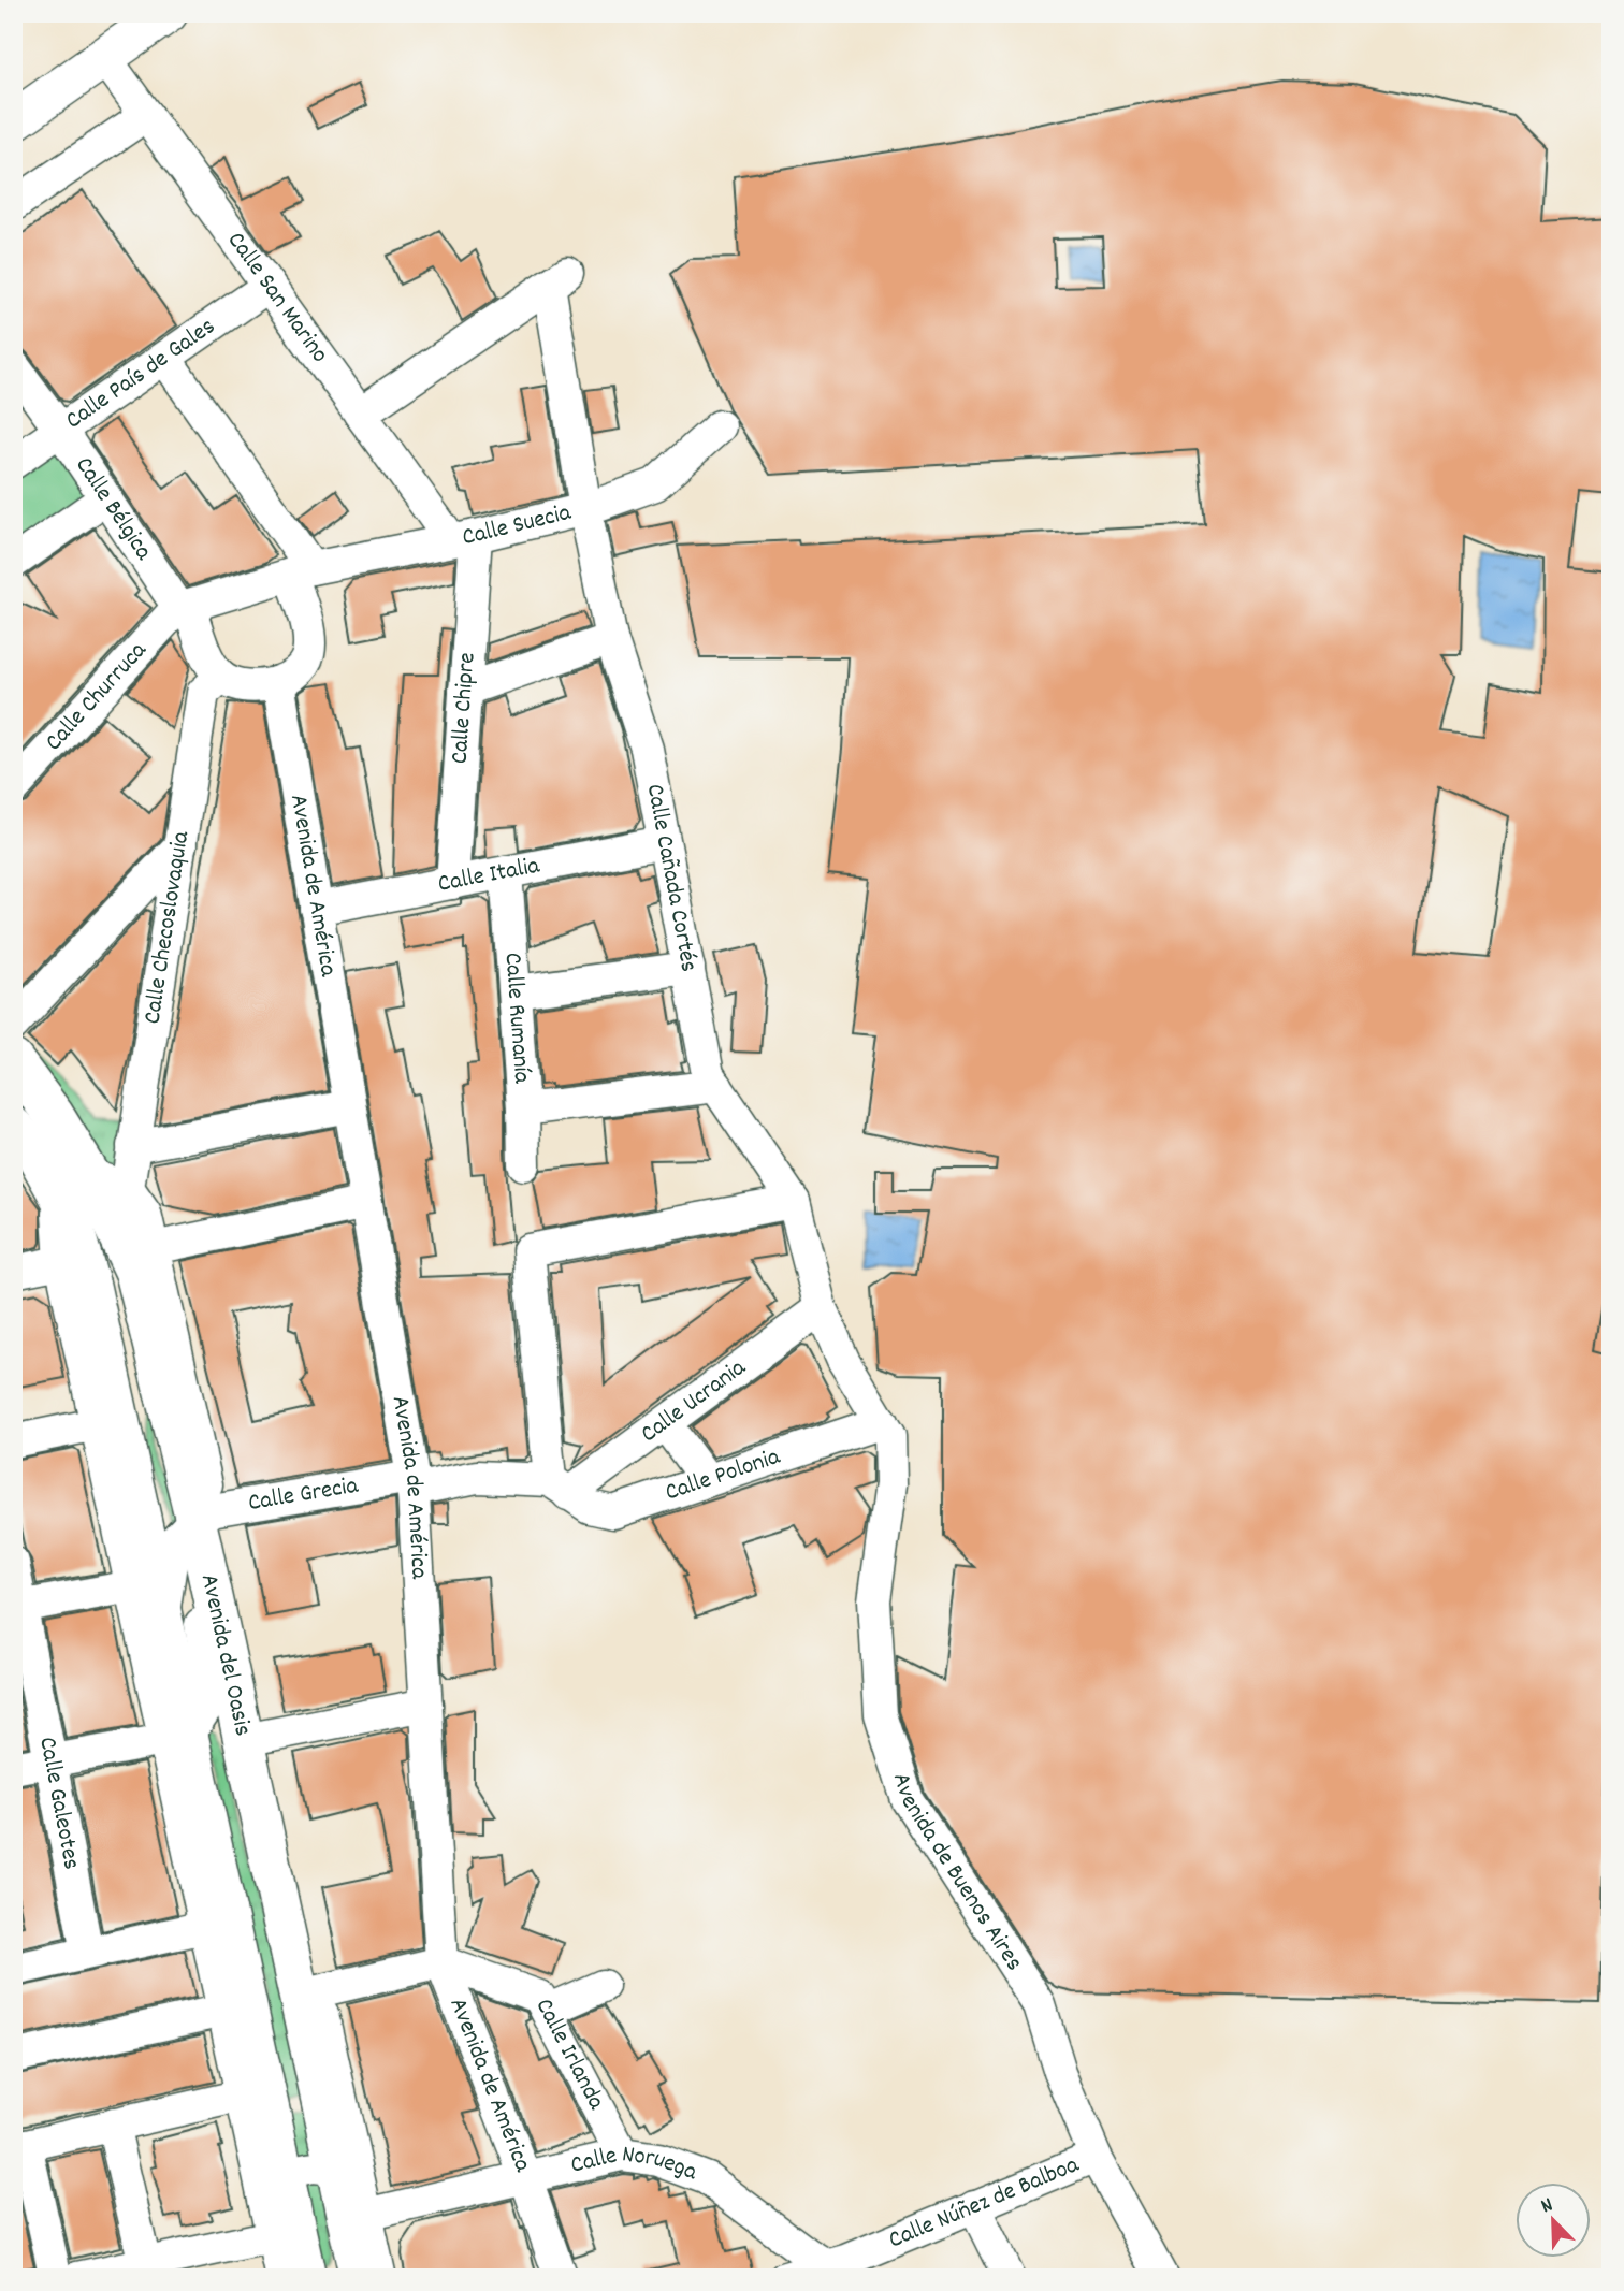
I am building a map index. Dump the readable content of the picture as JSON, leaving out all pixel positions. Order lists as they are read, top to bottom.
{
  "streets": {
    "main road": ["Avenida del Oasis"],
    "street": [
      "Calle San Marino",
      "Calle País de Gales",
      "Calle Bélgica",
      "Calle Suecia",
      "Calle Churruca",
      "Calle Chipre",
      "Calle Italia",
      "Calle Cañada Cortés",
      "Avenida de América",
      "Calle Checoslovaquia",
      "Calle Rumanía",
      "Calle Ucrania",
      "Calle Polonia",
      "Calle Grecia",
      "Calle Galeotes",
      "Avenida de Buenos Aires",
      "Calle Irlanda",
      "Calle Noruega",
      "Calle Núñez de Balboa"
    ]
  },
  "crossings": [
    ["Calle San Marino", "Calle País de Gales"],
    ["Calle San Marino", "Calle Suecia"],
    ["Calle San Marino", "Calle Chipre"],
    ["Calle San Marino", "Calle Cañada Cortés"],
    ["Calle País de Gales", "Calle Bélgica"],
    ["Calle Bélgica", "Calle Suecia"],
    ["Calle Bélgica", "Calle Churruca"],
    ["Calle Bélgica", "Calle Checoslovaquia"],
    ["Calle Suecia", "Calle Churruca"],
    ["Calle Suecia", "Calle Chipre"],
    ["Calle Suecia", "Calle Cañada Cortés"],
    ["Calle Chipre", "Calle Italia"],
    ["Calle Italia", "Calle Cañada Cortés"],
    ["Calle Italia", "Avenida de América"],
    ["Calle Italia", "Calle Rumanía"],
    ["Calle Cañada Cortés", "Calle Ucrania"],
    ["Calle Cañada Cortés", "Calle Polonia"],
    ["Calle Cañada Cortés", "Avenida de Buenos Aires"],
    ["Avenida de América", "Calle Grecia"],
    ["Avenida de América", "Calle Irlanda"],
    ["Avenida de América", "Calle Noruega"],
    ["Calle Ucrania", "Calle Polonia"],
    ["Calle Ucrania", "Calle Grecia"],
    ["Calle Polonia", "Calle Grecia"],
    ["Calle Polonia", "Avenida de Buenos Aires"],
    ["Calle Grecia", "Avenida del Oasis"],
    ["Avenida del Oasis", "Calle Noruega"],
    ["Avenida de Buenos Aires", "Calle Núñez de Balboa"],
    ["Calle Irlanda", "Calle Noruega"],
    ["Calle Noruega", "Calle Núñez de Balboa"]
  ],
  "north": "top left"
}
